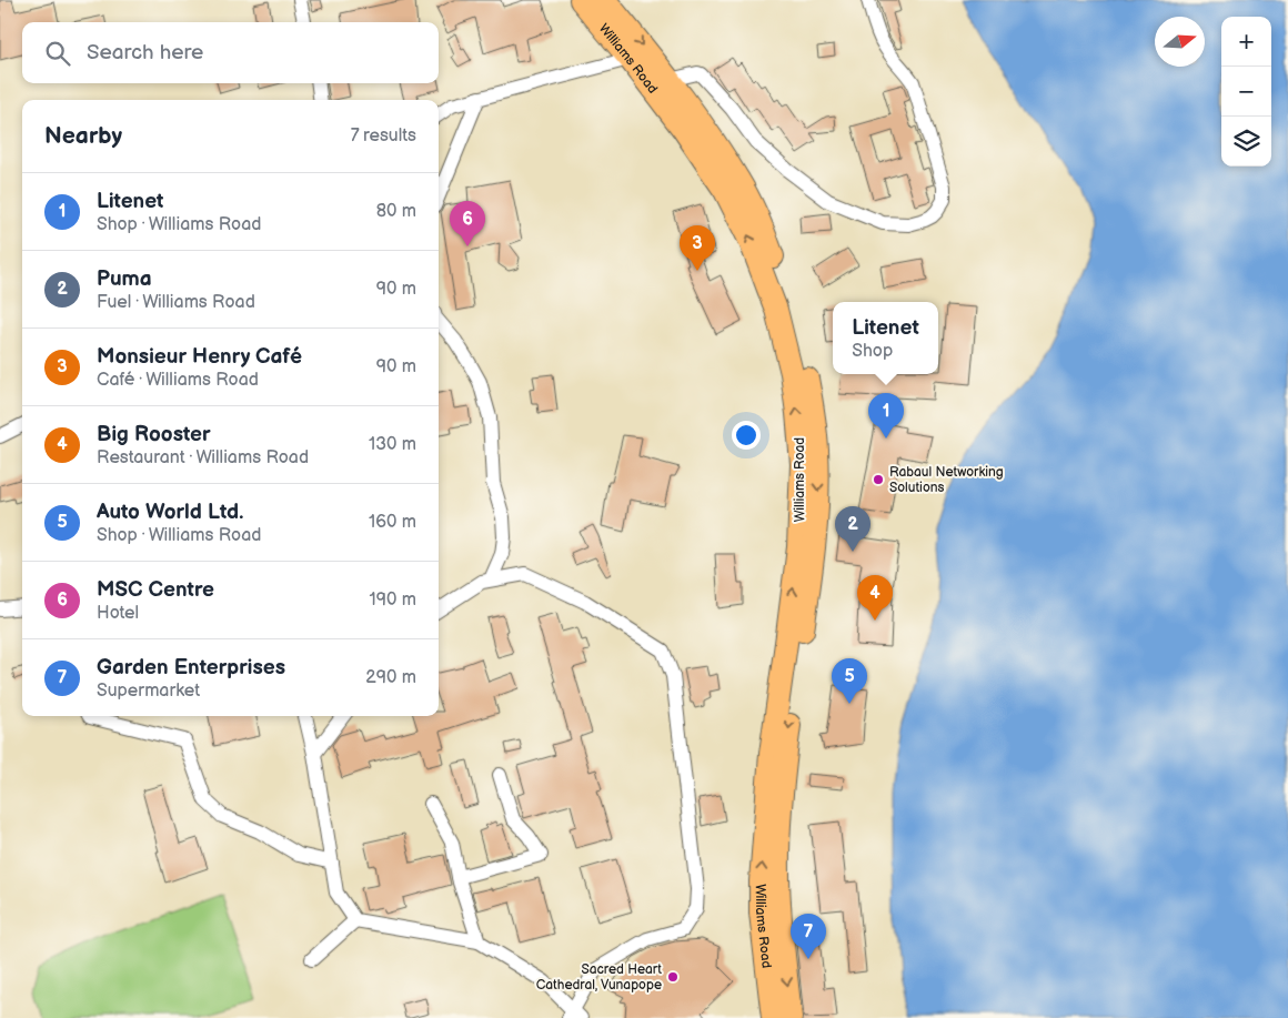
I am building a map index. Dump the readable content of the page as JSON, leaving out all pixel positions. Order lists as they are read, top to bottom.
{
  "streets": {
    "main road": ["Williams Road"]
  },
  "places": ["Rabaul Networking Solutions", "Sacred Heart Cathedral, Vunapope"],
  "north": "right",
  "page": {
    "map_buttons": ["+", "−"],
    "search": "Search here",
    "heading": ["Nearby", "7 results"],
    "list": [
      {
        "mark": "1",
        "name": "Litenet",
        "note": "Shop · Williams Road",
        "value": "80 m"
      },
      {
        "mark": "2",
        "name": "Puma",
        "note": "Fuel · Williams Road",
        "value": "90 m"
      },
      {
        "mark": "3",
        "name": "Monsieur Henry Café",
        "note": "Café · Williams Road",
        "value": "90 m"
      },
      {
        "mark": "4",
        "name": "Big Rooster",
        "note": "Restaurant · Williams Road",
        "value": "130 m"
      },
      {
        "mark": "5",
        "name": "Auto World Ltd.",
        "note": "Shop · Williams Road",
        "value": "160 m"
      },
      {
        "mark": "6",
        "name": "MSC Centre",
        "note": "Hotel",
        "value": "190 m"
      },
      {
        "mark": "7",
        "name": "Garden Enterprises",
        "note": "Supermarket",
        "value": "290 m"
      }
    ],
    "pins": [
      "6",
      "3",
      "1",
      "2",
      "4",
      "5",
      "7"
    ],
    "popup": ["Litenet", "Shop"]
  }
}
